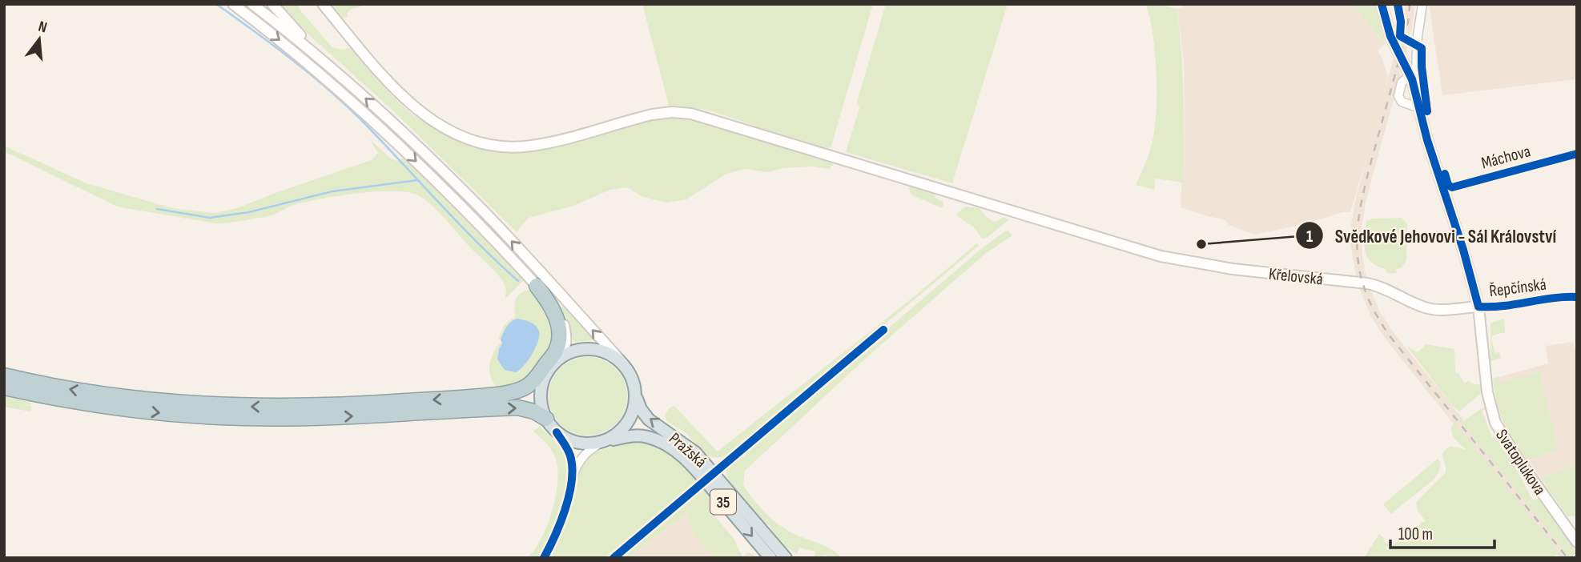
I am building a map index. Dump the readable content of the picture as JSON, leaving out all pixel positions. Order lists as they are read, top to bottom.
{
  "streets": {
    "main road": [
      "Křelovská",
      "Řepčínská",
      "Pražská",
      "Svatoplukova",
      "35"
    ],
    "street": ["Máchova"]
  },
  "crossings": [
    ["Máchova", "Řepčínská"],
    ["Křelovská", "Řepčínská"],
    ["Křelovská", "Svatoplukova"],
    ["Řepčínská", "Svatoplukova"]
  ],
  "places": ["Svědkové Jehovovi - Sál Království"],
  "scale_bar": "100 m",
  "north": "top"
}
